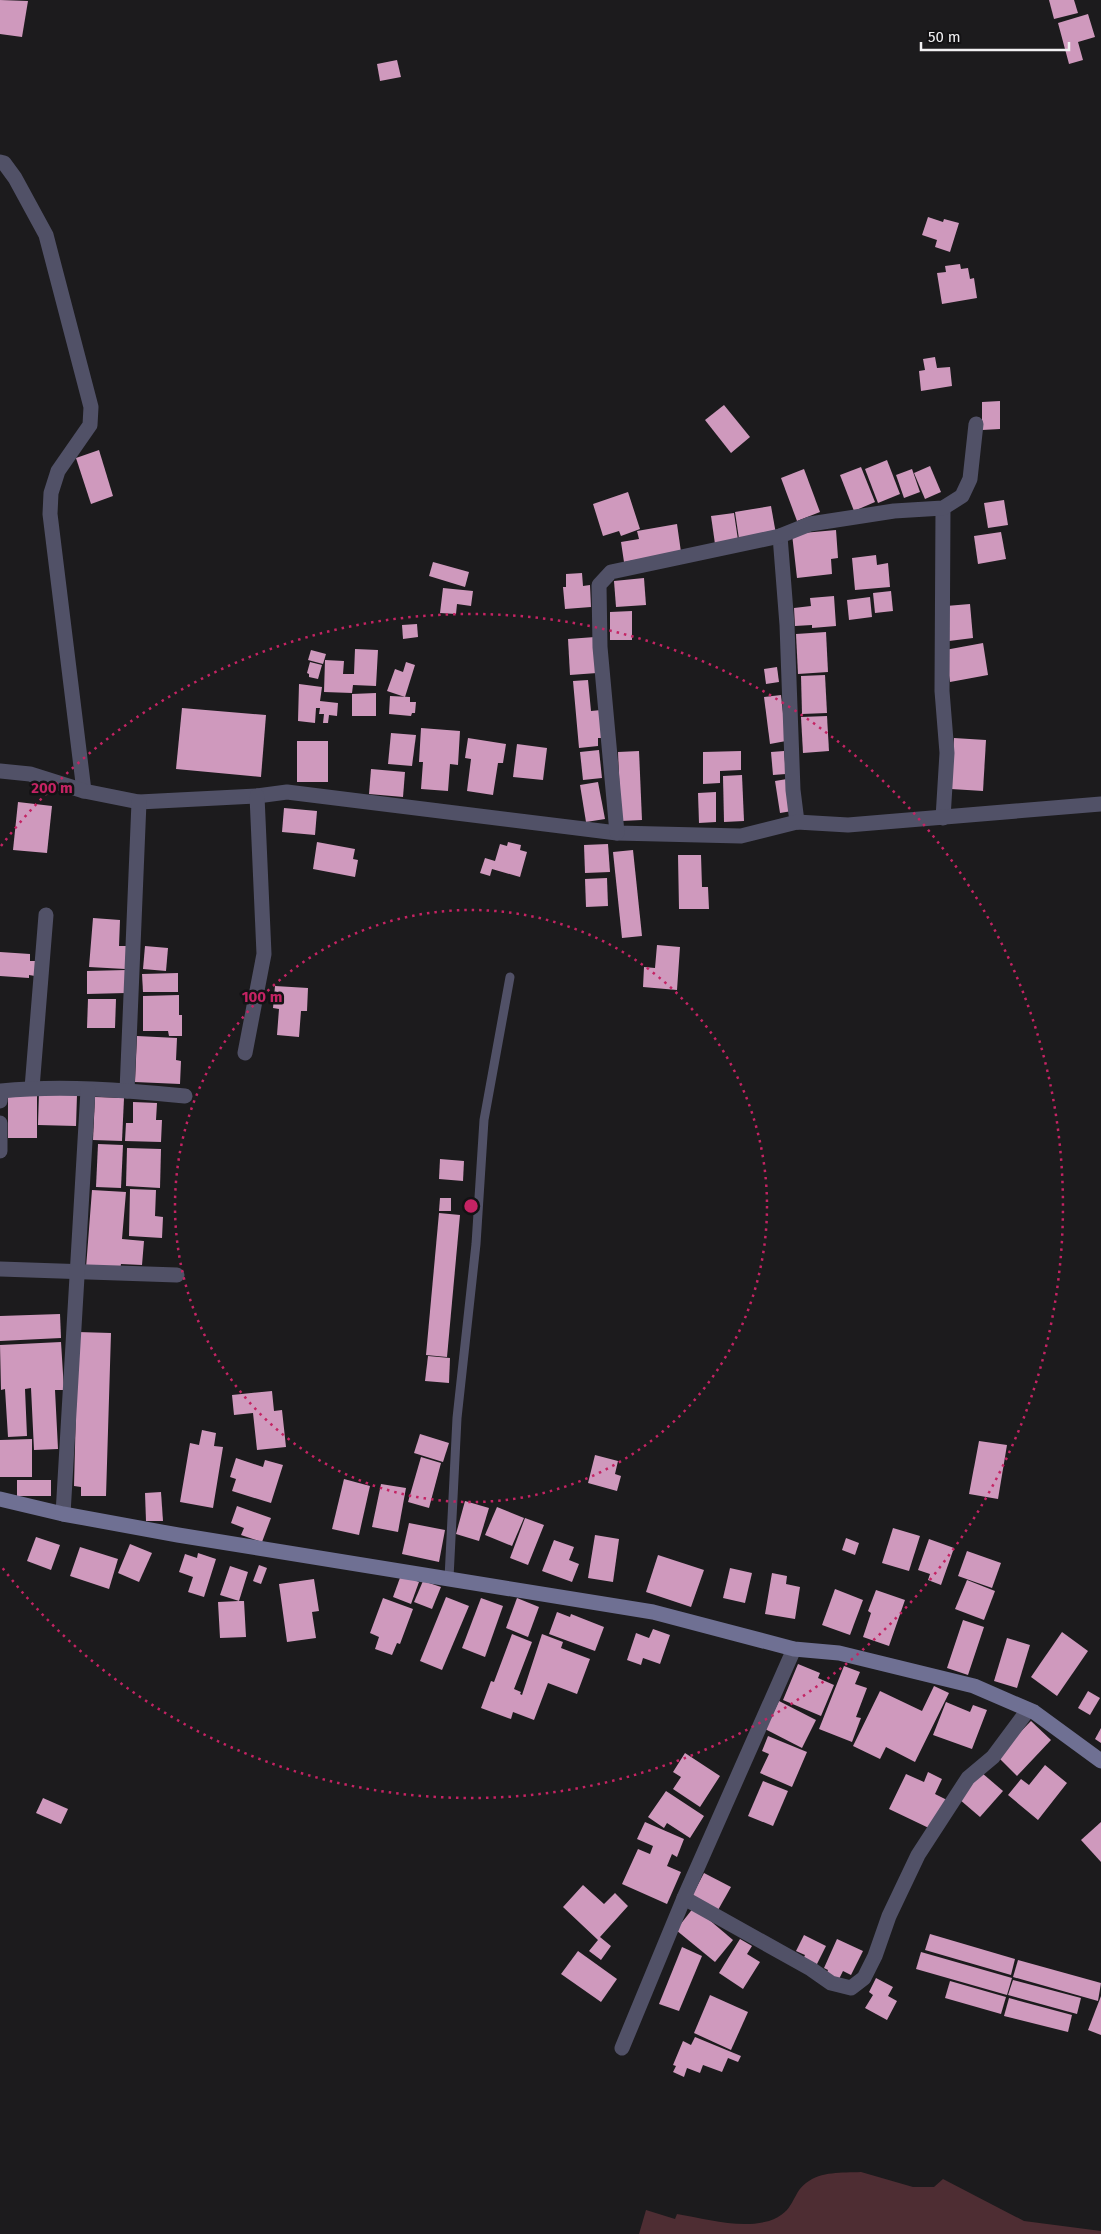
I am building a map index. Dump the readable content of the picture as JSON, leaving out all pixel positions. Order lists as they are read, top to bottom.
{
  "scale_bar": "50 m",
  "rings": ["200 m", "100 m"]
}
